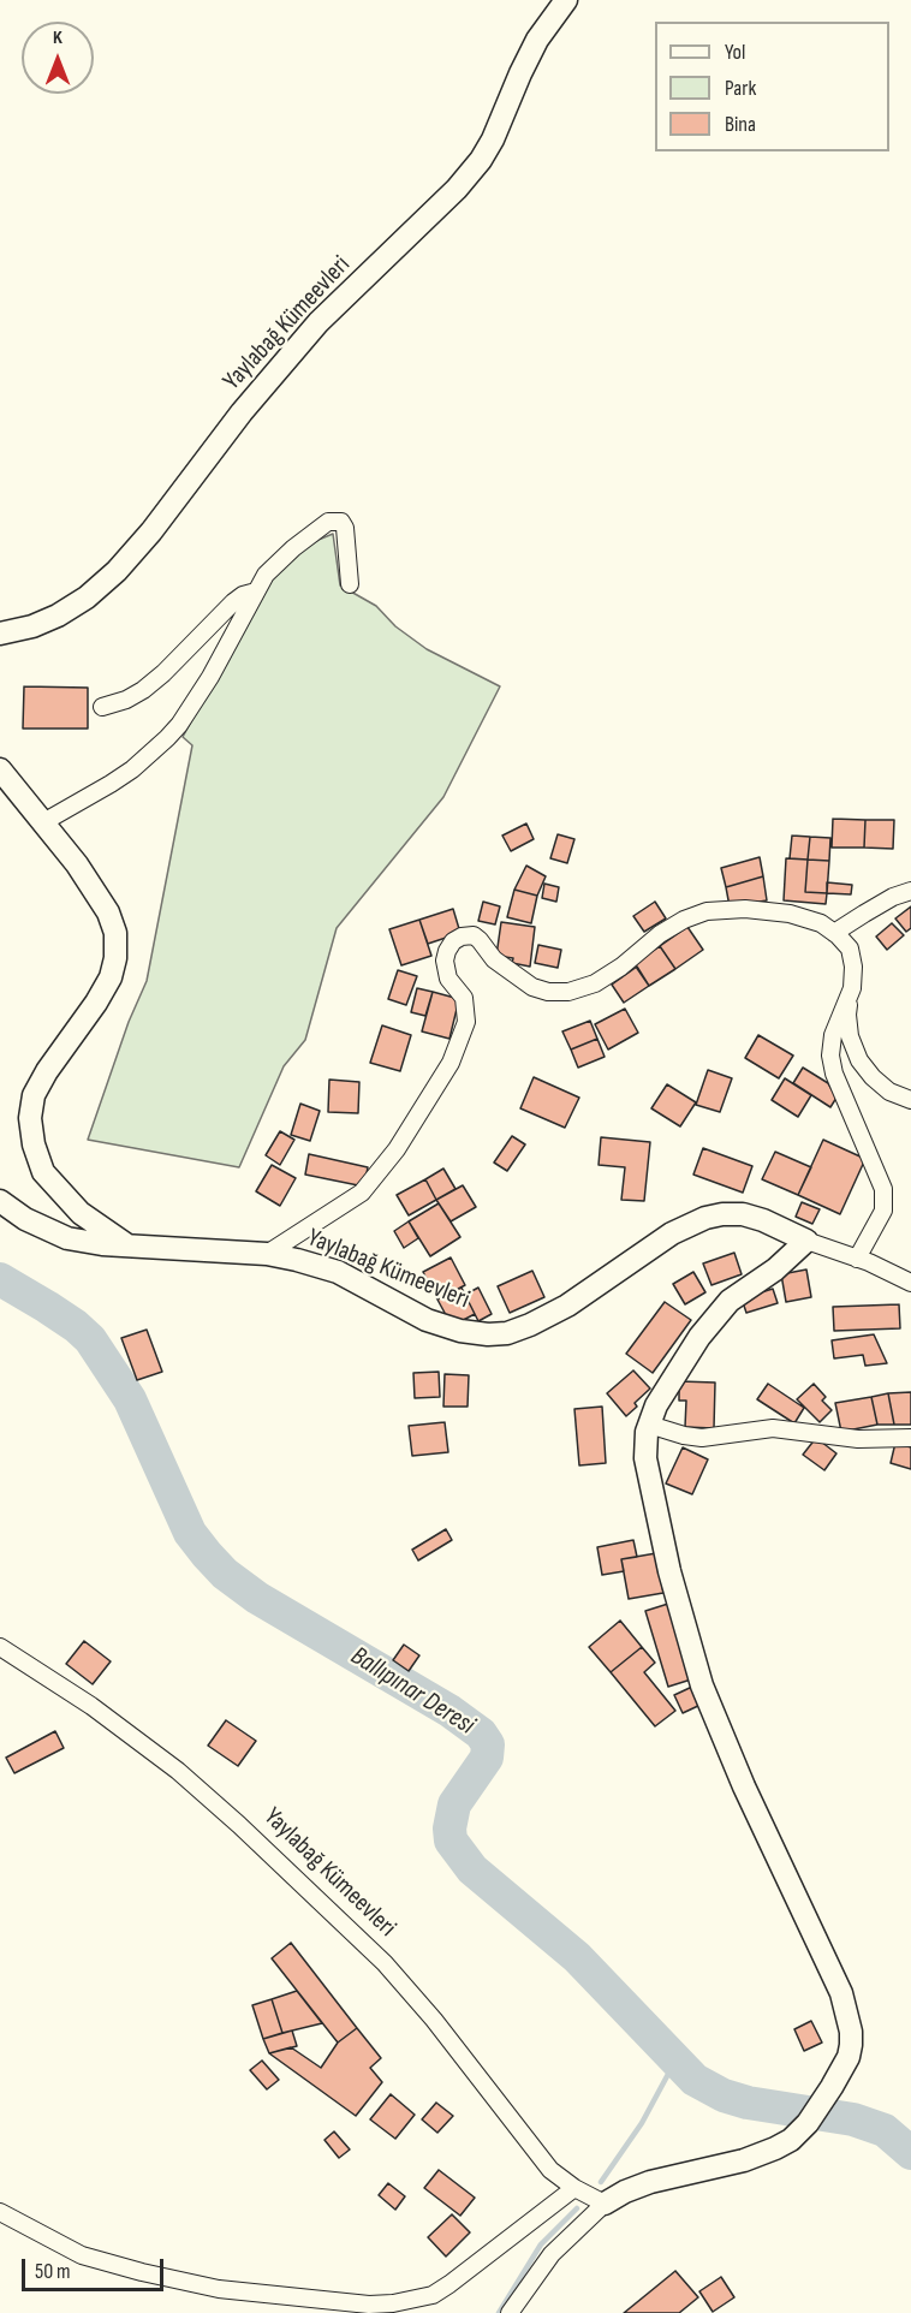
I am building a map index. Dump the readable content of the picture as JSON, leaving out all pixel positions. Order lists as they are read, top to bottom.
{
  "streets": {
    "street": ["Yaylabağ Kümeevleri"]
  },
  "water": ["Ballıpınar Deresi"],
  "legend": ["Yol", "Park", "Bina"],
  "scale_bar": "50 m",
  "north": "top"
}
